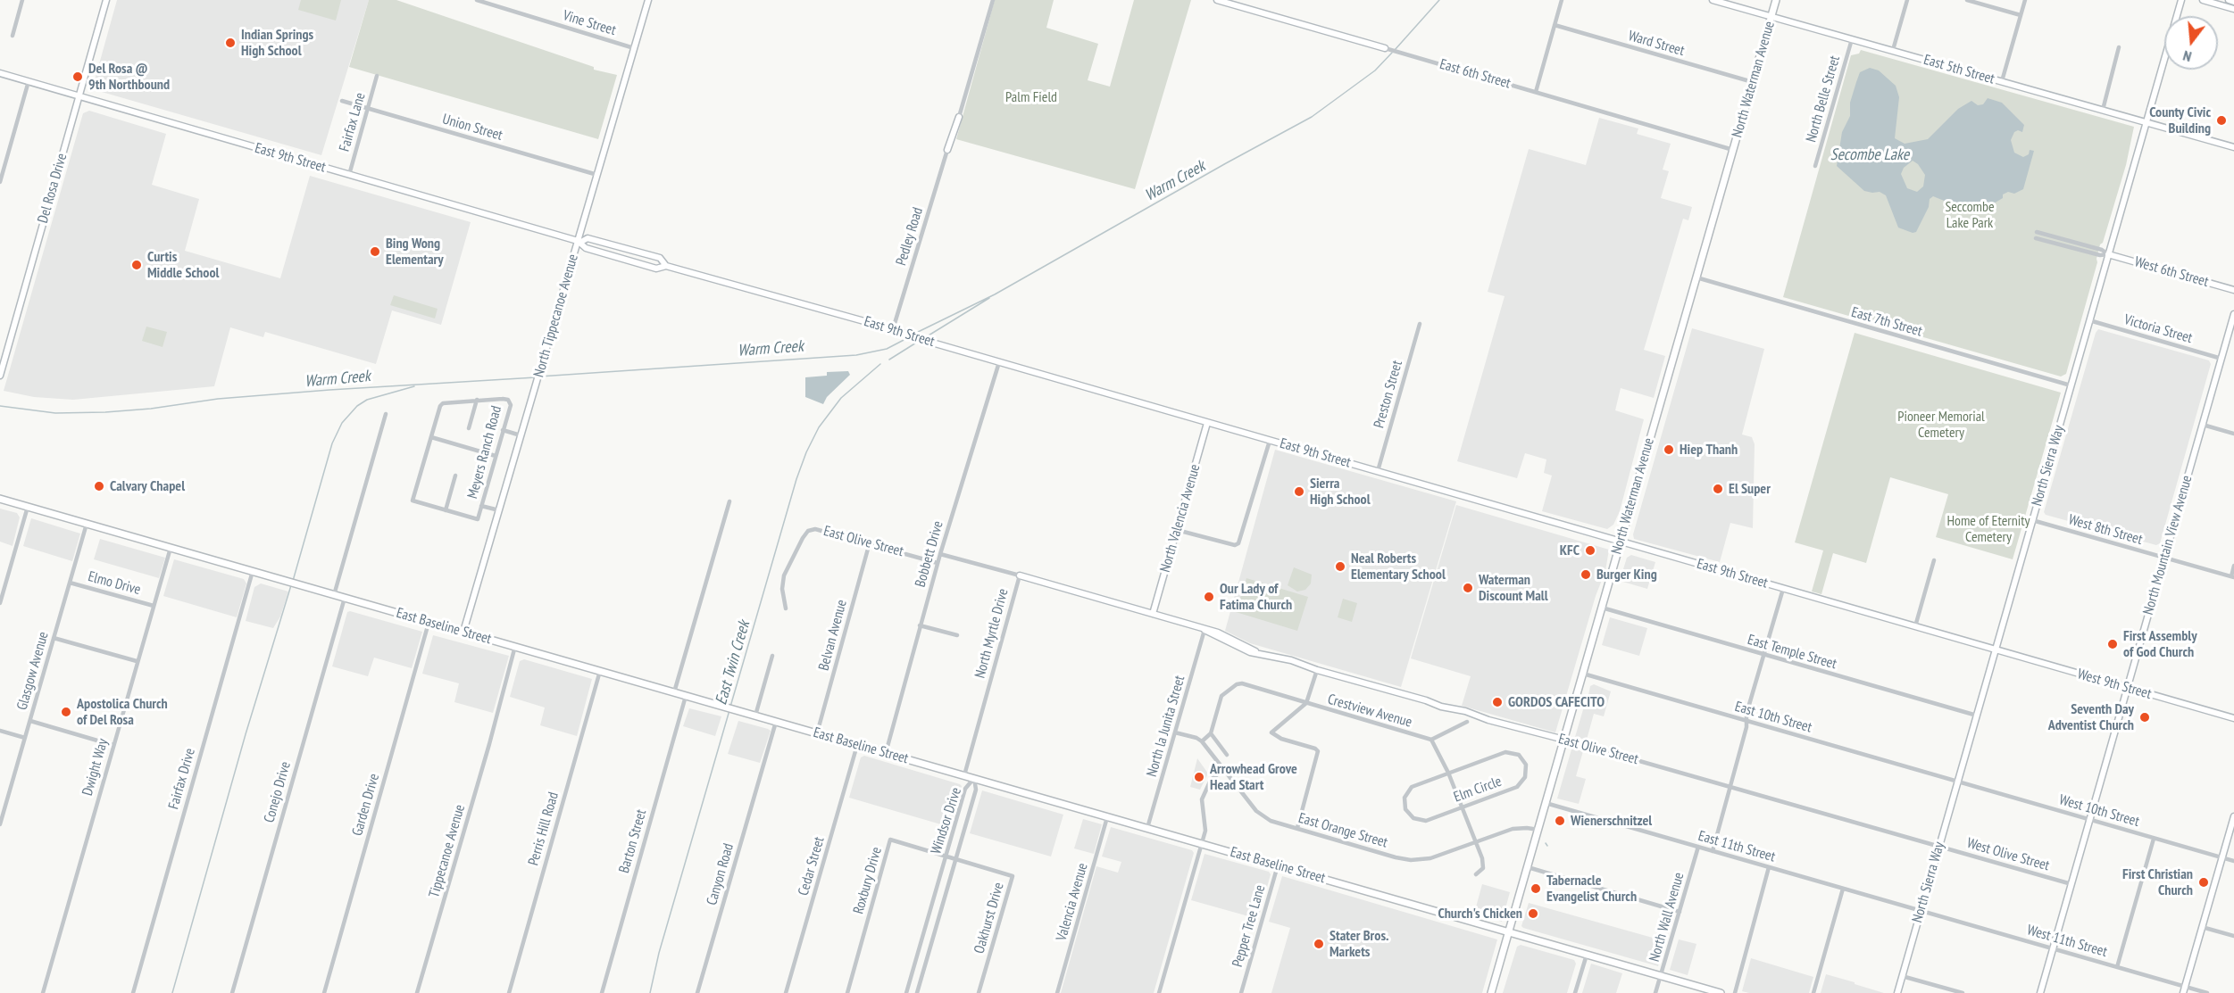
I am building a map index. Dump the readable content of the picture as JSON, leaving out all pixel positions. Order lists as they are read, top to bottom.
{
  "streets": {
    "main road": ["North Waterman Avenue", "East Baseline Street"],
    "street": [
      "Vine Street",
      "Ward Street",
      "East 5th Street",
      "East 6th Street",
      "North Belle Street",
      "Fairfax Lane",
      "Union Street",
      "East 9th Street",
      "Del Rosa Drive",
      "Pedley Road",
      "West 6th Street",
      "North Tippecanoe Avenue",
      "East 7th Street",
      "Victoria Street",
      "Preston Street",
      "Meyers Ranch Road",
      "North Sierra Way",
      "North Valencia Avenue",
      "West 8th Street",
      "East Olive Street",
      "North Mountain View Avenue",
      "Bobbett Drive",
      "Elmo Drive",
      "North Myrtle Drive",
      "Belvan Avenue",
      "East Temple Street",
      "Glasgow Avenue",
      "West 9th Street",
      "Crestview Avenue",
      "East 10th Street",
      "North la Junita Street",
      "Dwight Way",
      "Fairfax Drive",
      "Elm Circle",
      "Conejo Drive",
      "Garden Drive",
      "West 10th Street",
      "Windsor Drive",
      "Perris Hill Road",
      "East Orange Street",
      "Barton Street",
      "East 11th Street",
      "Tippecanoe Avenue",
      "West Olive Street",
      "Cedar Street",
      "Canyon Road",
      "Roxbury Drive",
      "Valencia Avenue",
      "North Wall Avenue",
      "Oakhurst Drive",
      "Pepper Tree Lane",
      "West 11th Street"
    ]
  },
  "crossings": [
    ["Vine Street", "North Tippecanoe Avenue"],
    ["Ward Street", "North Waterman Avenue"],
    ["East 5th Street", "North Waterman Avenue"],
    ["East 5th Street", "North Belle Street"],
    ["East 5th Street", "North Sierra Way"],
    ["East 6th Street", "North Waterman Avenue"],
    ["North Waterman Avenue", "East 9th Street"],
    ["North Waterman Avenue", "East 7th Street"],
    ["North Waterman Avenue", "East Olive Street"],
    ["North Waterman Avenue", "East Baseline Street"],
    ["North Waterman Avenue", "East Temple Street"],
    ["North Waterman Avenue", "East 10th Street"],
    ["North Waterman Avenue", "East Orange Street"],
    ["North Waterman Avenue", "East 11th Street"],
    ["Fairfax Lane", "Union Street"],
    ["Fairfax Lane", "East 9th Street"],
    ["Union Street", "North Tippecanoe Avenue"],
    ["East 9th Street", "Del Rosa Drive"],
    ["East 9th Street", "Pedley Road"],
    ["East 9th Street", "North Tippecanoe Avenue"],
    ["East 9th Street", "Preston Street"],
    ["East 9th Street", "North Sierra Way"],
    ["East 9th Street", "North Valencia Avenue"],
    ["East 9th Street", "Bobbett Drive"],
    ["East 9th Street", "West 9th Street"],
    ["West 6th Street", "North Sierra Way"],
    ["North Tippecanoe Avenue", "East Baseline Street"],
    ["East 7th Street", "North Sierra Way"],
    ["Victoria Street", "North Sierra Way"],
    ["Victoria Street", "North Mountain View Avenue"],
    ["North Sierra Way", "West 8th Street"],
    ["North Sierra Way", "East Olive Street"],
    ["North Sierra Way", "East Temple Street"],
    ["North Sierra Way", "West 9th Street"],
    ["North Sierra Way", "East 10th Street"],
    ["North Sierra Way", "West 10th Street"],
    ["North Sierra Way", "East 11th Street"],
    ["North Sierra Way", "West Olive Street"],
    ["North Sierra Way", "West 11th Street"],
    ["North Valencia Avenue", "East Olive Street"],
    ["West 8th Street", "North Mountain View Avenue"],
    ["East Olive Street", "Bobbett Drive"],
    ["East Olive Street", "North Myrtle Drive"],
    ["East Olive Street", "Belvan Avenue"],
    ["East Olive Street", "North la Junita Street"],
    ["East Olive Street", "West Olive Street"],
    ["North Mountain View Avenue", "West 9th Street"],
    ["North Mountain View Avenue", "West 10th Street"],
    ["North Mountain View Avenue", "West Olive Street"],
    ["North Mountain View Avenue", "West 11th Street"],
    ["Bobbett Drive", "East Baseline Street"],
    ["Bobbett Drive", "North Myrtle Drive"],
    ["Elmo Drive", "Glasgow Avenue"],
    ["Elmo Drive", "Dwight Way"],
    ["East Baseline Street", "North Myrtle Drive"],
    ["East Baseline Street", "Belvan Avenue"],
    ["East Baseline Street", "Glasgow Avenue"],
    ["East Baseline Street", "North la Junita Street"],
    ["East Baseline Street", "Dwight Way"],
    ["East Baseline Street", "Fairfax Drive"],
    ["East Baseline Street", "Conejo Drive"],
    ["East Baseline Street", "Garden Drive"],
    ["East Baseline Street", "Windsor Drive"],
    ["East Baseline Street", "Perris Hill Road"],
    ["East Baseline Street", "Barton Street"],
    ["East Baseline Street", "Tippecanoe Avenue"],
    ["East Baseline Street", "Cedar Street"],
    ["East Baseline Street", "Canyon Road"],
    ["East Baseline Street", "Valencia Avenue"],
    ["East Baseline Street", "North Wall Avenue"],
    ["East Baseline Street", "Pepper Tree Lane"],
    ["Crestview Avenue", "East Orange Street"],
    ["East 10th Street", "West 10th Street"],
    ["Windsor Drive", "Roxbury Drive"],
    ["Windsor Drive", "Oakhurst Drive"],
    ["East 11th Street", "North Wall Avenue"],
    ["East 11th Street", "West 11th Street"],
    ["Roxbury Drive", "Oakhurst Drive"]
  ],
  "water": ["Secombe Lake", "Warm Creek", "East Twin Creek"],
  "parks": [
    "Palm Field",
    "Seccombe Lake Park",
    "Pioneer Memorial Cemetery",
    "Home of Eternity Cemetery"
  ],
  "places": [
    "Indian Springs High School",
    "Del Rosa @ 9th Northbound",
    "County Civic Building",
    "Bing Wong Elementary",
    "Curtis Middle School",
    "Hiep Thanh",
    "Calvary Chapel",
    "El Super",
    "Sierra High School",
    "KFC",
    "Neal Roberts Elementary School",
    "Burger King",
    "Waterman Discount Mall",
    "Our Lady of Fatima Church",
    "First Assembly of God Church",
    "GORDOS CAFECITO",
    "Apostolica Church of Del Rosa",
    "Seventh Day Adventist Church",
    "Arrowhead Grove Head Start",
    "Wienerschnitzel",
    "First Christian Church",
    "Tabernacle Evangelist Church",
    "Church's Chicken",
    "Stater Bros. Markets"
  ],
  "north": "bottom"
}
